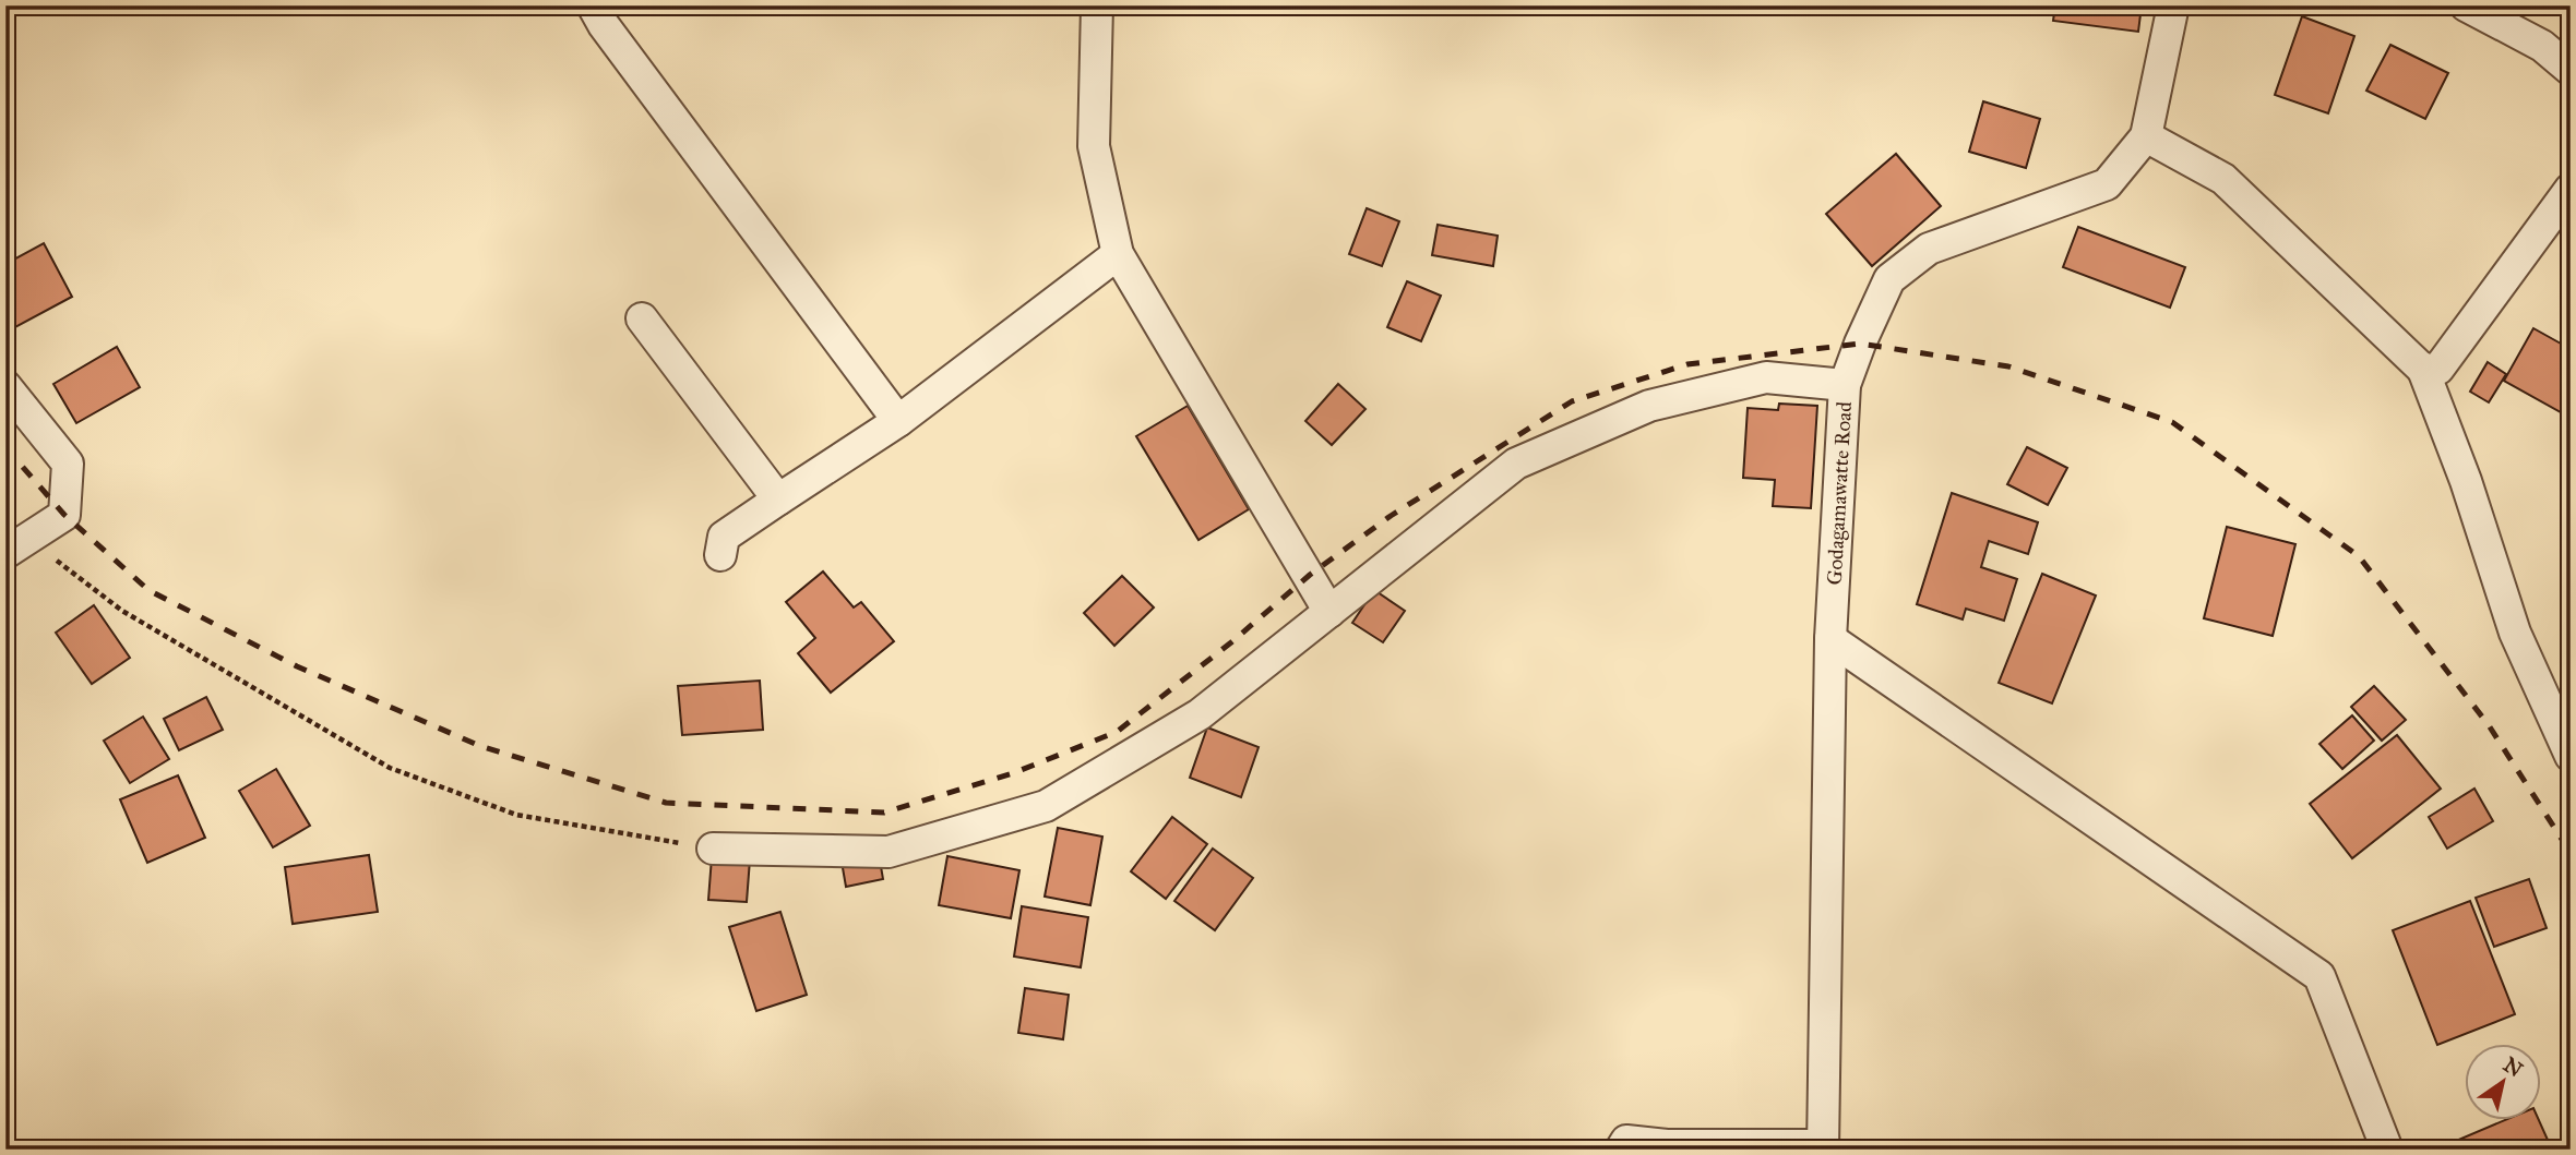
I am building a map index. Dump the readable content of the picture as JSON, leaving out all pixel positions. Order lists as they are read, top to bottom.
{
  "streets": {
    "street": ["Godagamawatte Road"]
  },
  "north": "top right"
}
